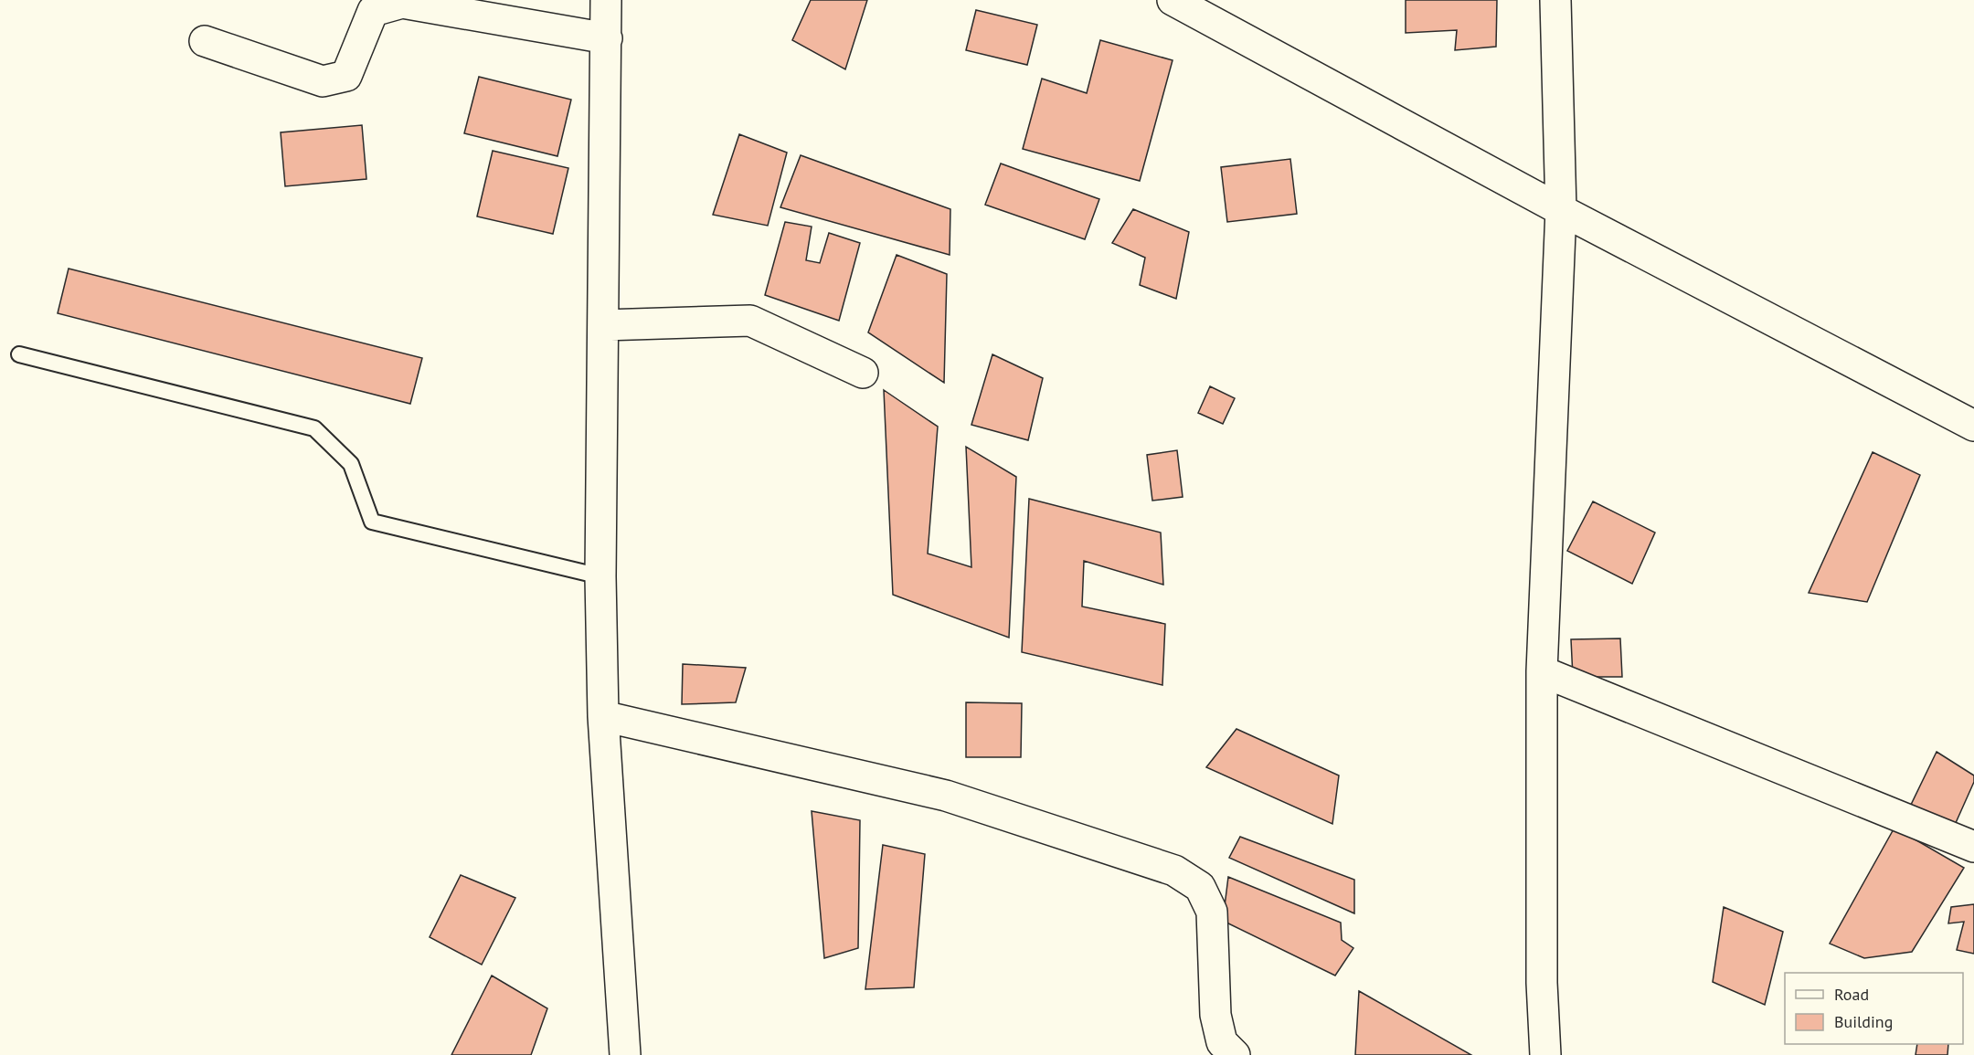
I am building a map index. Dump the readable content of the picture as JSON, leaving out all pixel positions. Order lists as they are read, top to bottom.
{
  "legend": ["Road", "Building"]
}
